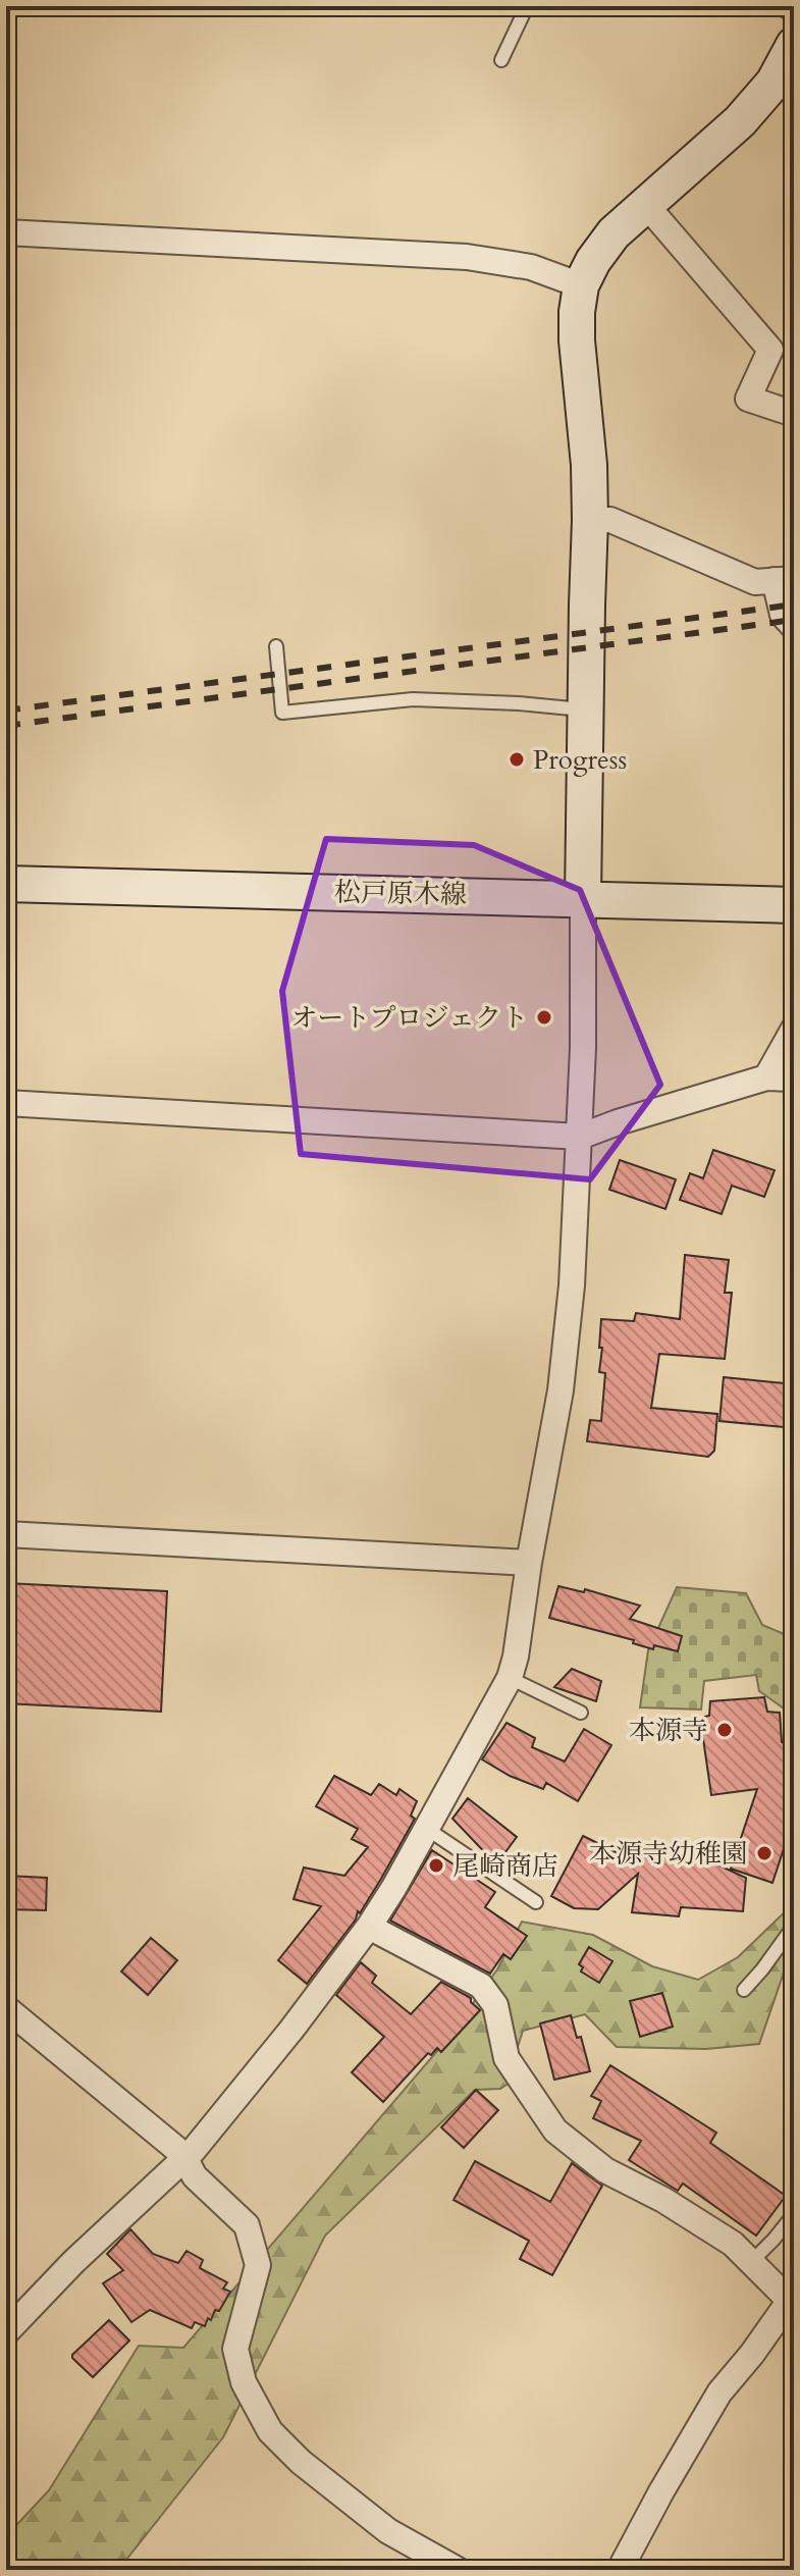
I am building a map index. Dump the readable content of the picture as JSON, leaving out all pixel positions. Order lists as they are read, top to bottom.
{
  "streets": {
    "street": ["松戸原木線"]
  },
  "places": [
    "Progress",
    "オートプロジェクト",
    "本源寺",
    "本源寺幼稚園",
    "尾崎商店"
  ]
}
